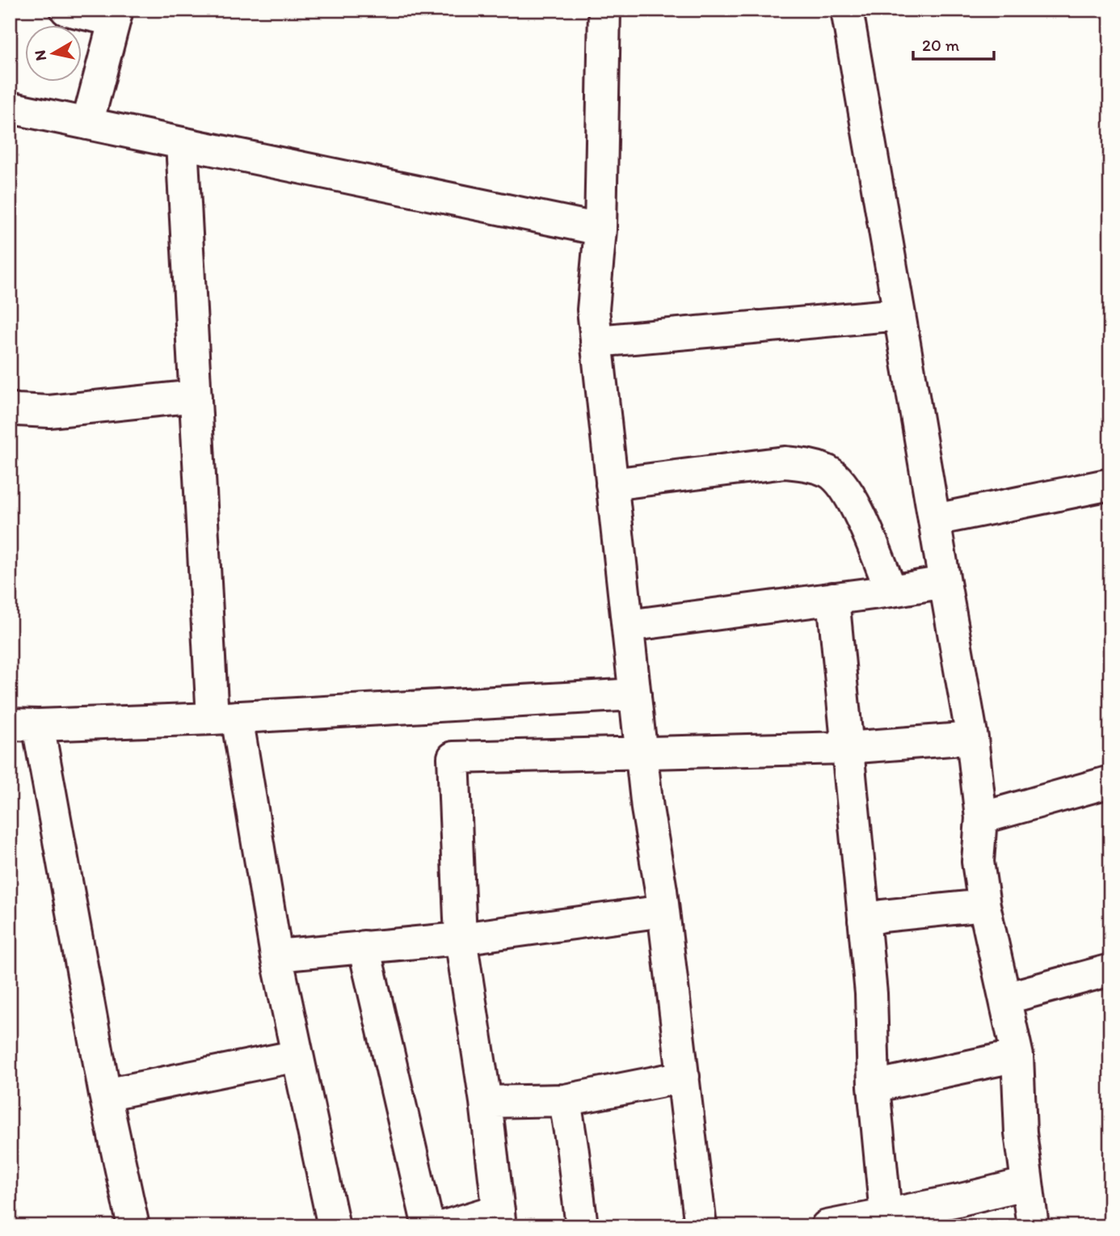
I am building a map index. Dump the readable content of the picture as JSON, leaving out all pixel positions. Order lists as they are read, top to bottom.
{
  "scale_bar": "20 m",
  "north": "left"
}
